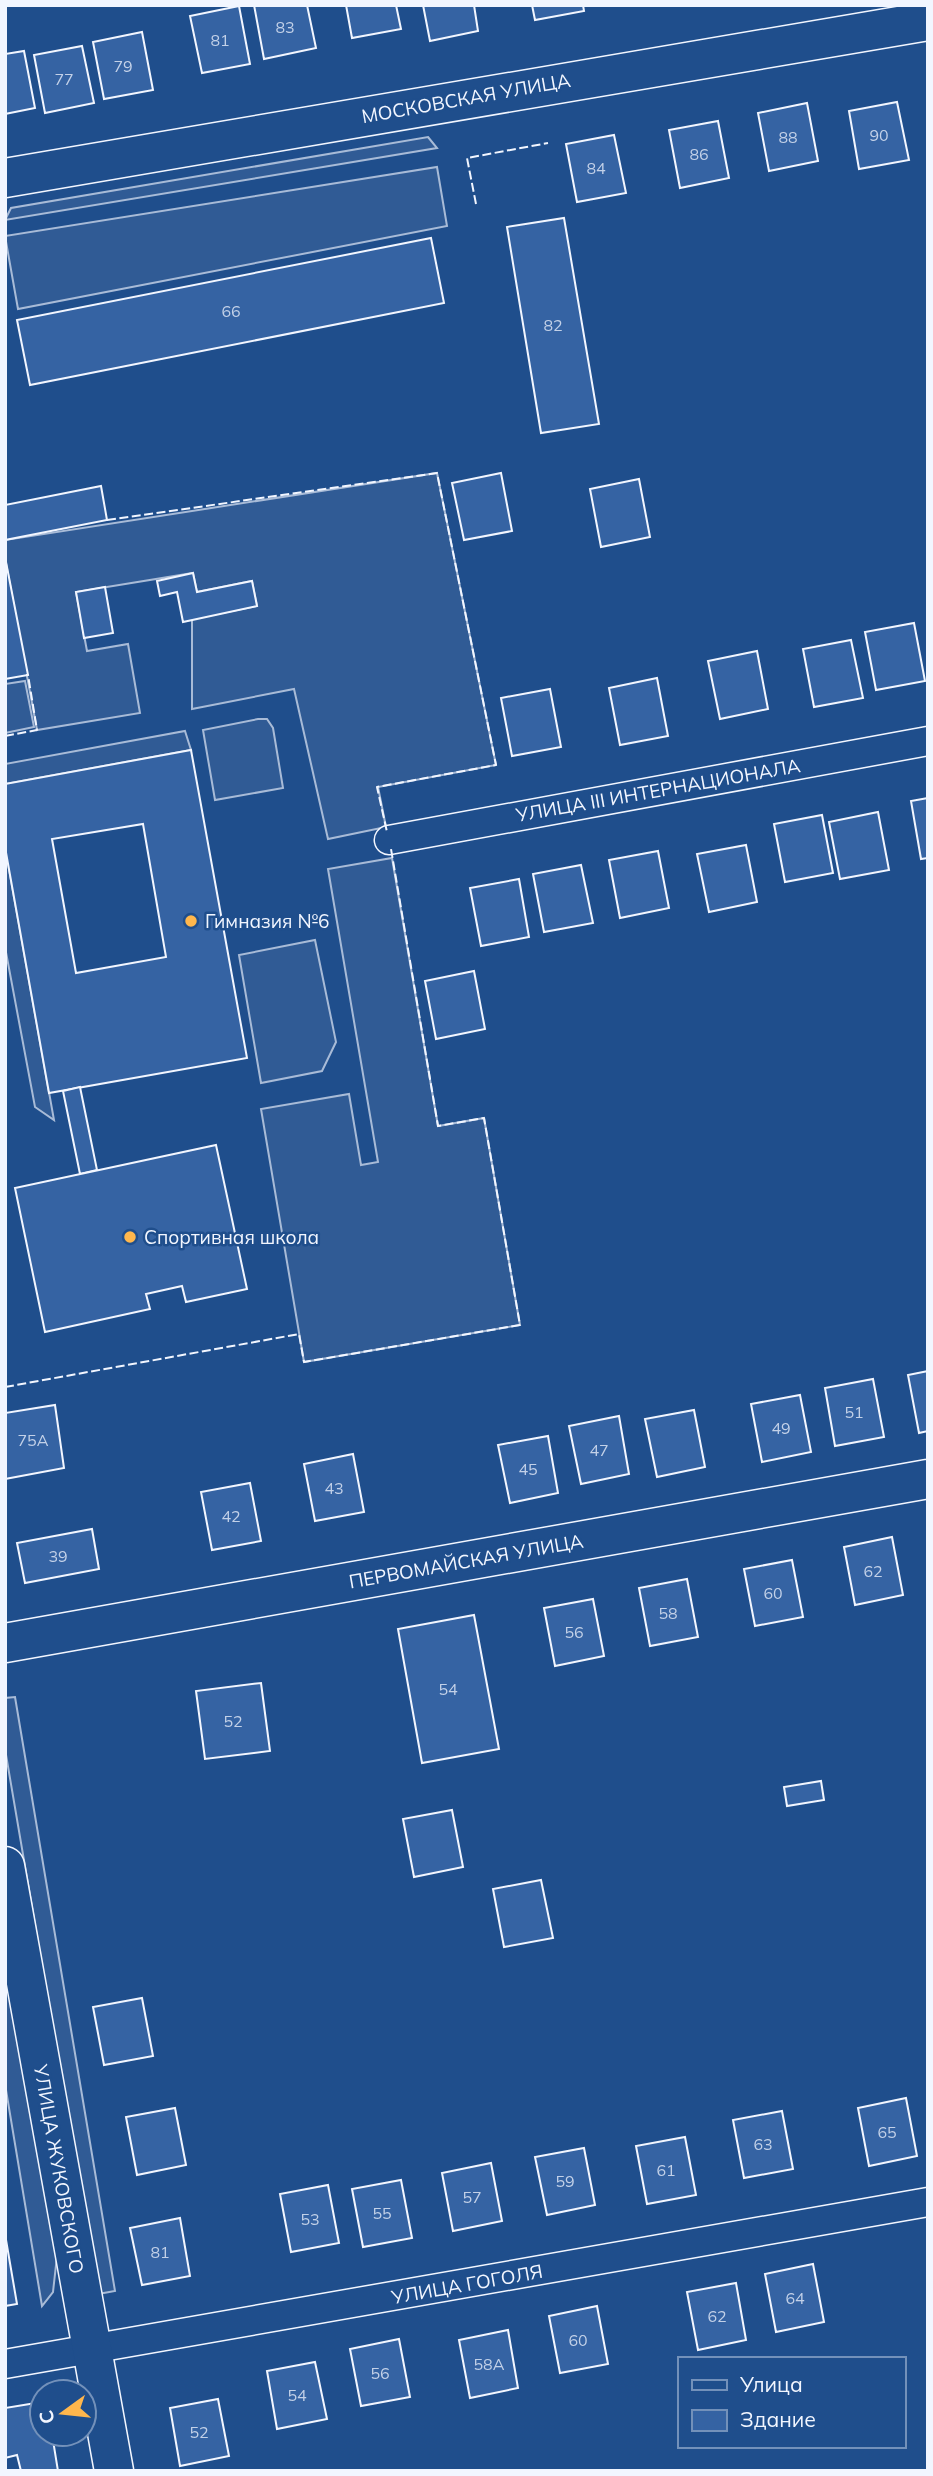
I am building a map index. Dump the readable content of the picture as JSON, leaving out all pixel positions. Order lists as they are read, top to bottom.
{
  "streets": {
    "street": [
      "МОСКОВСКАЯ УЛИЦА",
      "УЛИЦА III ИНТЕРНАЦИОНАЛА",
      "ПЕРВОМАЙСКАЯ УЛИЦА",
      "УЛИЦА ЖУКОВСКОГО",
      "УЛИЦА ГОГОЛЯ"
    ]
  },
  "crossings": [
    ["УЛИЦА ЖУКОВСКОГО", "УЛИЦА ГОГОЛЯ"]
  ],
  "places": ["Гимназия №6", "Спортивная школа"],
  "house_numbers": [
    "83",
    "81",
    "79",
    "77",
    "90",
    "88",
    "86",
    "84",
    "66",
    "82",
    "51",
    "49",
    "75А",
    "47",
    "45",
    "43",
    "42",
    "39",
    "62",
    "60",
    "58",
    "56",
    "54",
    "52",
    "65",
    "63",
    "61",
    "59",
    "57",
    "55",
    "53",
    "81",
    "64",
    "62",
    "60",
    "58А",
    "56",
    "54",
    "52"
  ],
  "legend": ["Улица", "Здание"],
  "north": "left"
}
